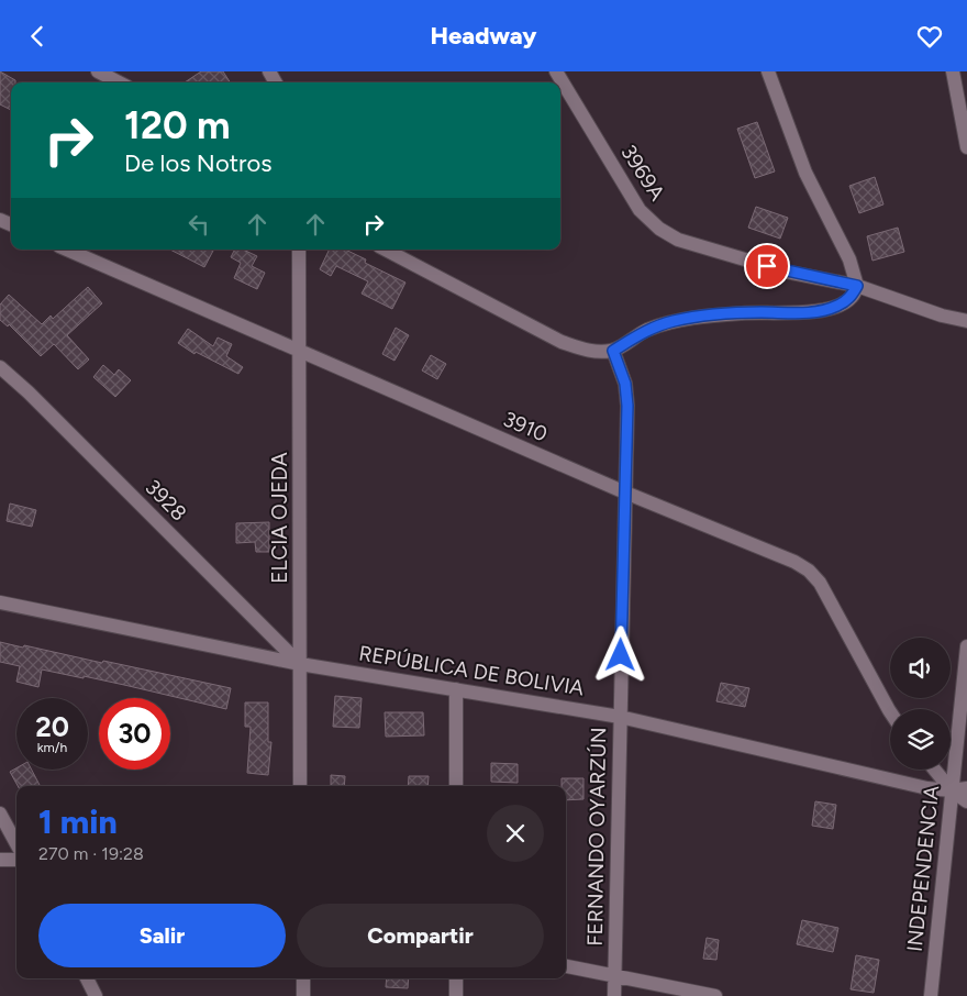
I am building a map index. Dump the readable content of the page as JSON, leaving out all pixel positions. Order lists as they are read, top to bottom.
{
  "streets": {
    "street": [
      "3969A",
      "3910",
      "3928",
      "ELCIA OJEDA",
      "REPÚBLICA DE BOLIVIA",
      "FERNANDO OYARZÚN",
      "INDEPENDENCIA"
    ]
  },
  "crossings": [
    ["3910", "ELCIA OJEDA"],
    ["3910", "FERNANDO OYARZÚN"],
    ["3928", "ELCIA OJEDA"],
    ["3928", "REPÚBLICA DE BOLIVIA"],
    ["ELCIA OJEDA", "REPÚBLICA DE BOLIVIA"],
    ["REPÚBLICA DE BOLIVIA", "FERNANDO OYARZÚN"],
    ["REPÚBLICA DE BOLIVIA", "INDEPENDENCIA"]
  ],
  "page": {
    "header": "Headway",
    "turn": ["120 m", "De los Notros"],
    "speed": "20 km/h",
    "limit": "30",
    "heading": ["1 min", "270 m · 19:28"],
    "buttons": ["Salir", "Compartir"]
  }
}
